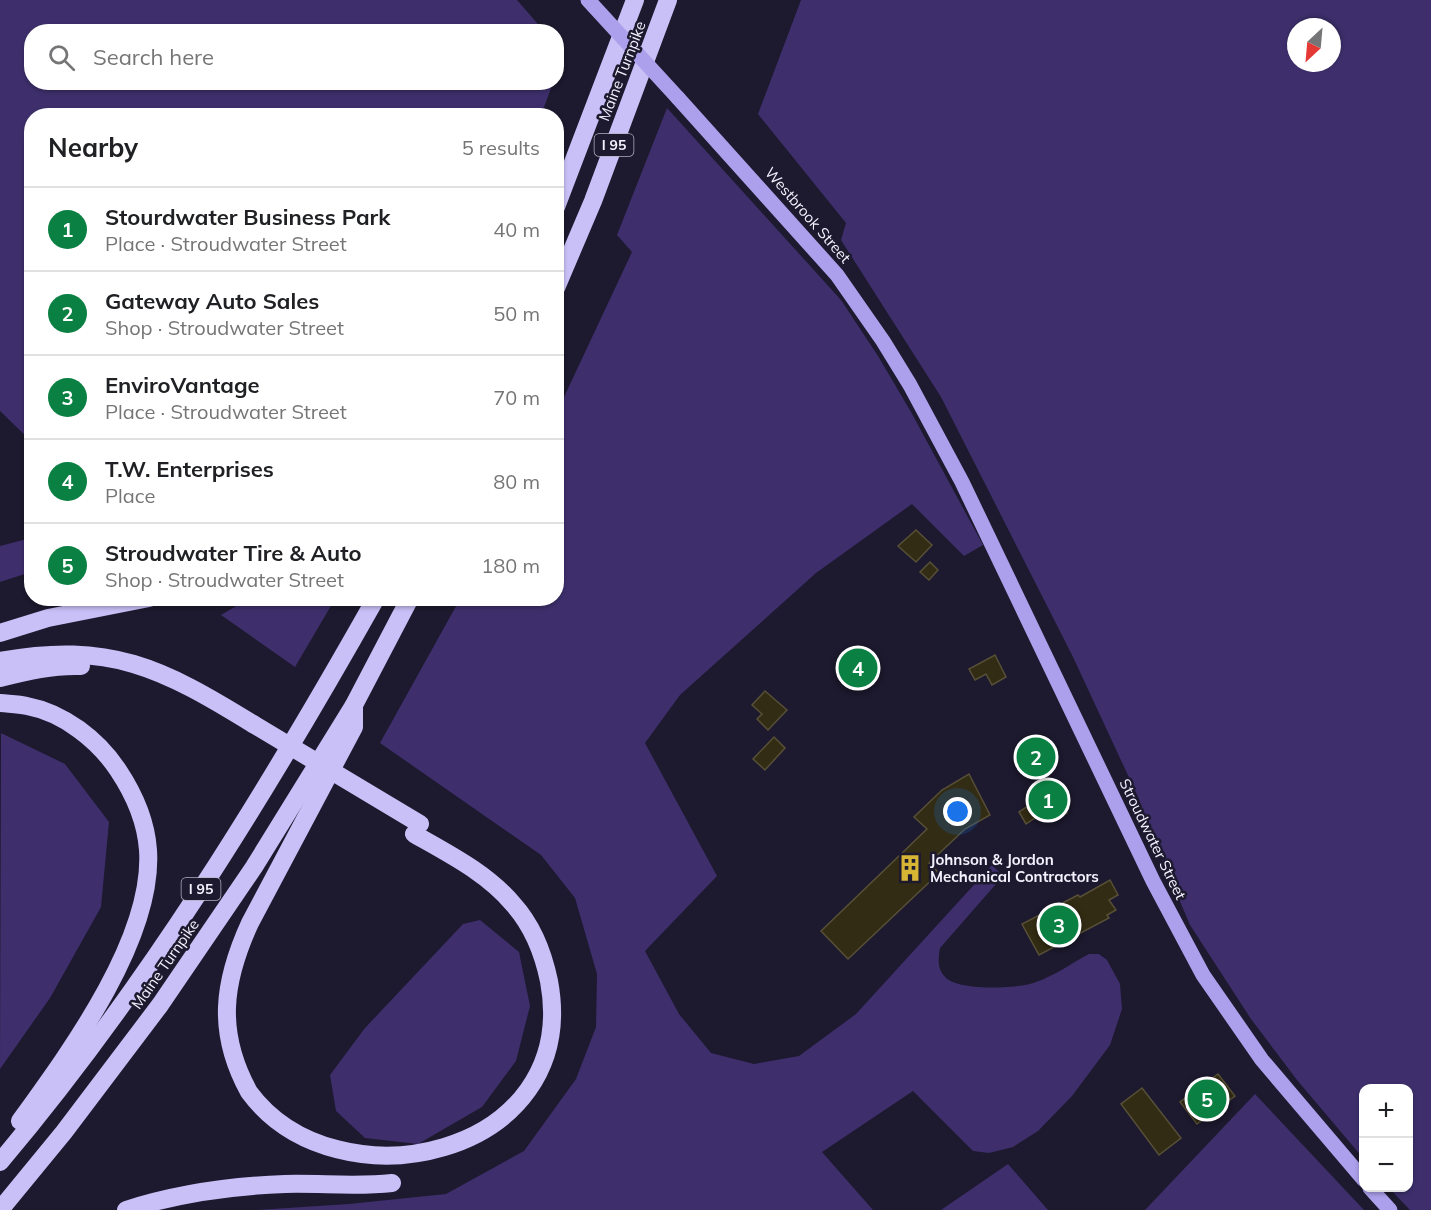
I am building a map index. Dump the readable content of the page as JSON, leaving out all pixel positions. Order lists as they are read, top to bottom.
{
  "streets": {
    "highway": ["Maine Turnpike", "I 95"],
    "main road": ["Westbrook Street", "Stroudwater Street"]
  },
  "crossings": [
    ["Westbrook Street", "Stroudwater Street"]
  ],
  "places": {
    "building": ["Johnson & Jordon Mechanical Contractors"]
  },
  "north": "bottom left",
  "page": {
    "search": "Search here",
    "heading": ["Nearby", "5 results"],
    "list": [
      {
        "mark": "1",
        "name": "Stourdwater Business Park",
        "note": "Place · Stroudwater Street",
        "value": "40 m"
      },
      {
        "mark": "2",
        "name": "Gateway Auto Sales",
        "note": "Shop · Stroudwater Street",
        "value": "50 m"
      },
      {
        "mark": "3",
        "name": "EnviroVantage",
        "note": "Place · Stroudwater Street",
        "value": "70 m"
      },
      {
        "mark": "4",
        "name": "T.W. Enterprises",
        "note": "Place",
        "value": "80 m"
      },
      {
        "mark": "5",
        "name": "Stroudwater Tire & Auto",
        "note": "Shop · Stroudwater Street",
        "value": "180 m"
      }
    ],
    "pins": [
      "4",
      "2",
      "1",
      "3",
      "5"
    ],
    "map_buttons": ["+", "−"]
  }
}
